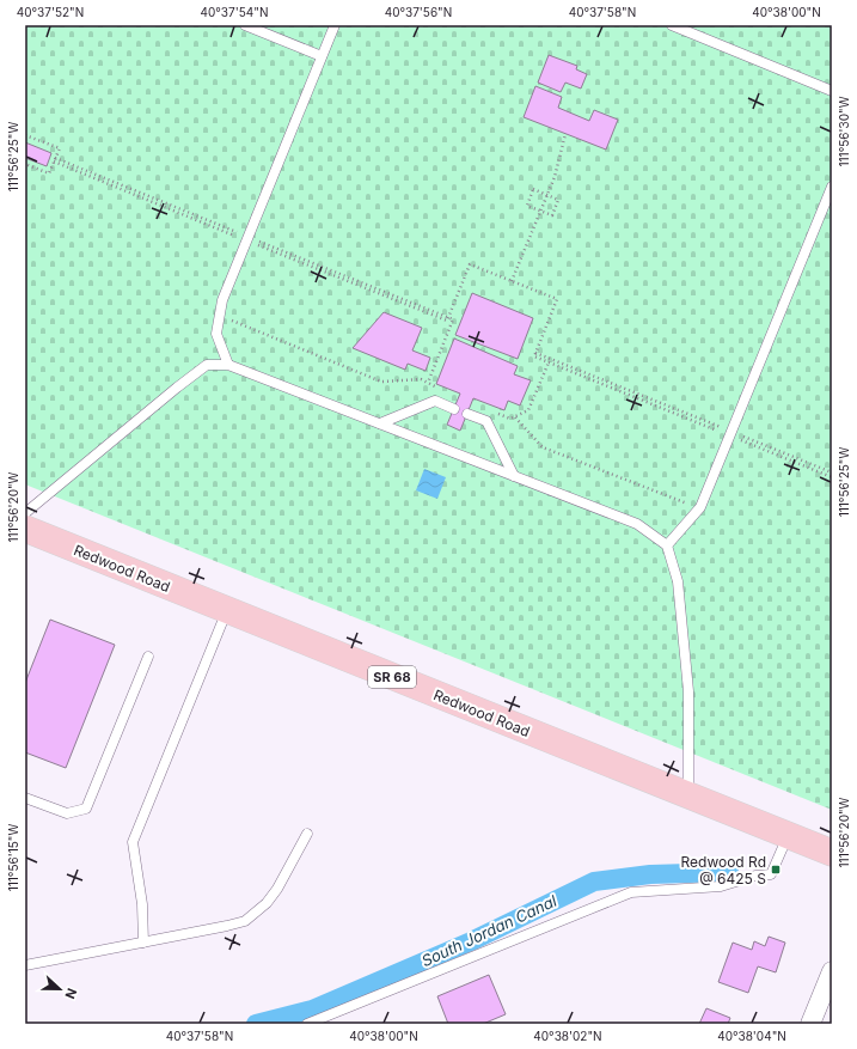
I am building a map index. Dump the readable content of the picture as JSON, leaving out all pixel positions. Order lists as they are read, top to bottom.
{
  "streets": {
    "main road": ["Redwood Road", "SR 68"]
  },
  "water": ["South Jordan Canal"],
  "places": {
    "transit": ["Redwood Rd @ 6425 S"]
  },
  "north": "right",
  "coordinates": [
    "40°37'52\"N",
    "40°37'54\"N",
    "40°37'56\"N",
    "40°37'58\"N",
    "40°38'00\"N",
    "111°56'30\"W",
    "111°56'25\"W",
    "111°56'20\"W",
    "111°56'15\"W",
    "40°38'02\"N",
    "40°38'04\"N"
  ]
}
